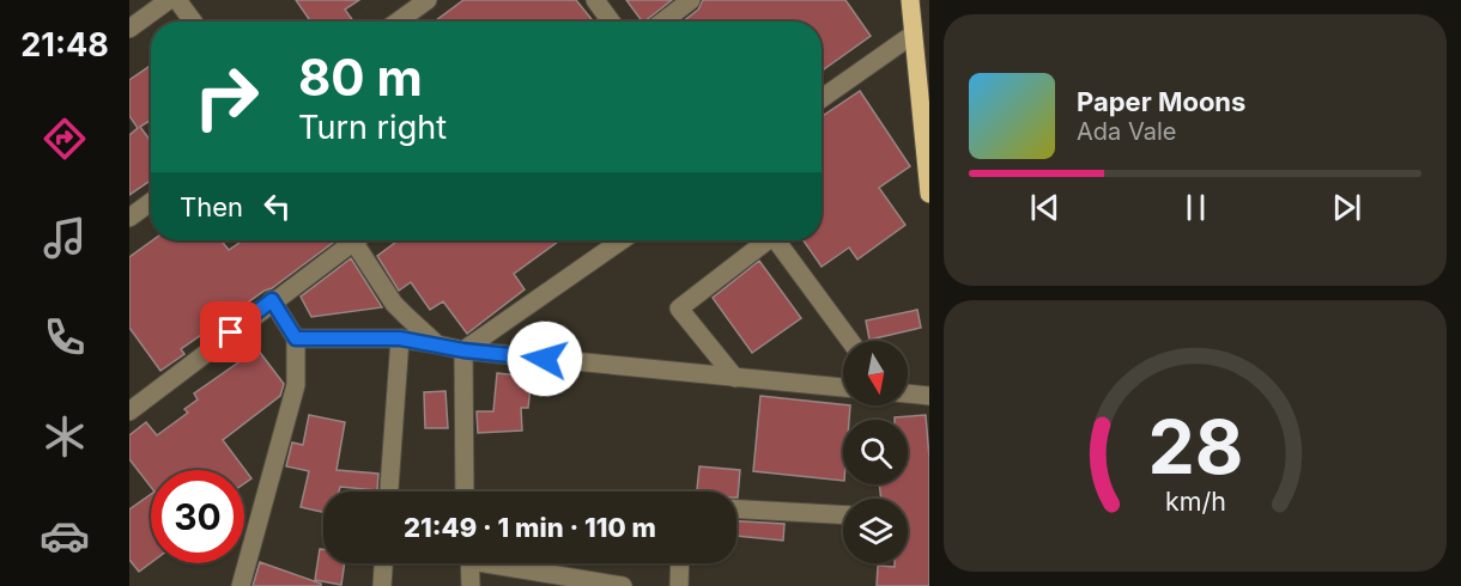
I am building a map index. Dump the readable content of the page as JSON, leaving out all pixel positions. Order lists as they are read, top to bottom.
{
  "north": "bottom",
  "page": {
    "tabs": "21:48",
    "turn": ["80 m", "Turn right"],
    "song": ["Paper Moons", "Ada Vale"],
    "then": "Then",
    "limit": "30",
    "trip": "21:49 · 1 min · 110 m",
    "gauge": ["28", "km/h"]
  }
}
